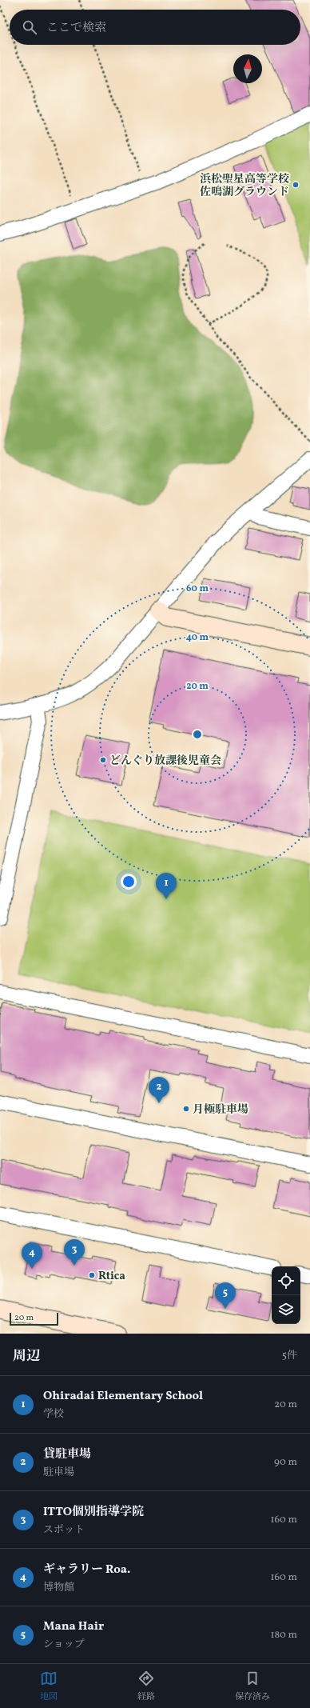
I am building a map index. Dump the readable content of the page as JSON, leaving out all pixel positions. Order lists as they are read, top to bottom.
{
  "places": [
    "浜松聖星高等学校 佐鳴湖グラウンド",
    "どんぐり放課後児童会",
    "月極駐車場",
    "Rtica"
  ],
  "scale_bar": "20 m",
  "north": "top",
  "page": {
    "search": "ここで検索",
    "pins": [
      "1",
      "2",
      "3",
      "4",
      "5"
    ],
    "scale": "20 m",
    "heading": ["周辺", "5件"],
    "list": [
      {
        "mark": "1",
        "name": "Ohiradai Elementary School",
        "note": "学校",
        "value": "20 m"
      },
      {
        "mark": "2",
        "name": "貸駐車場",
        "note": "駐車場",
        "value": "90 m"
      },
      {
        "mark": "3",
        "name": "ITTO個別指導学院",
        "note": "スポット",
        "value": "160 m"
      },
      {
        "mark": "4",
        "name": "ギャラリー Roa.",
        "note": "博物館",
        "value": "160 m"
      },
      {
        "mark": "5",
        "name": "Mana Hair",
        "note": "ショップ",
        "value": "180 m"
      }
    ],
    "nav": ["地図", "経路", "保存済み"]
  },
  "rings": ["60 m", "40 m", "20 m"]
}
